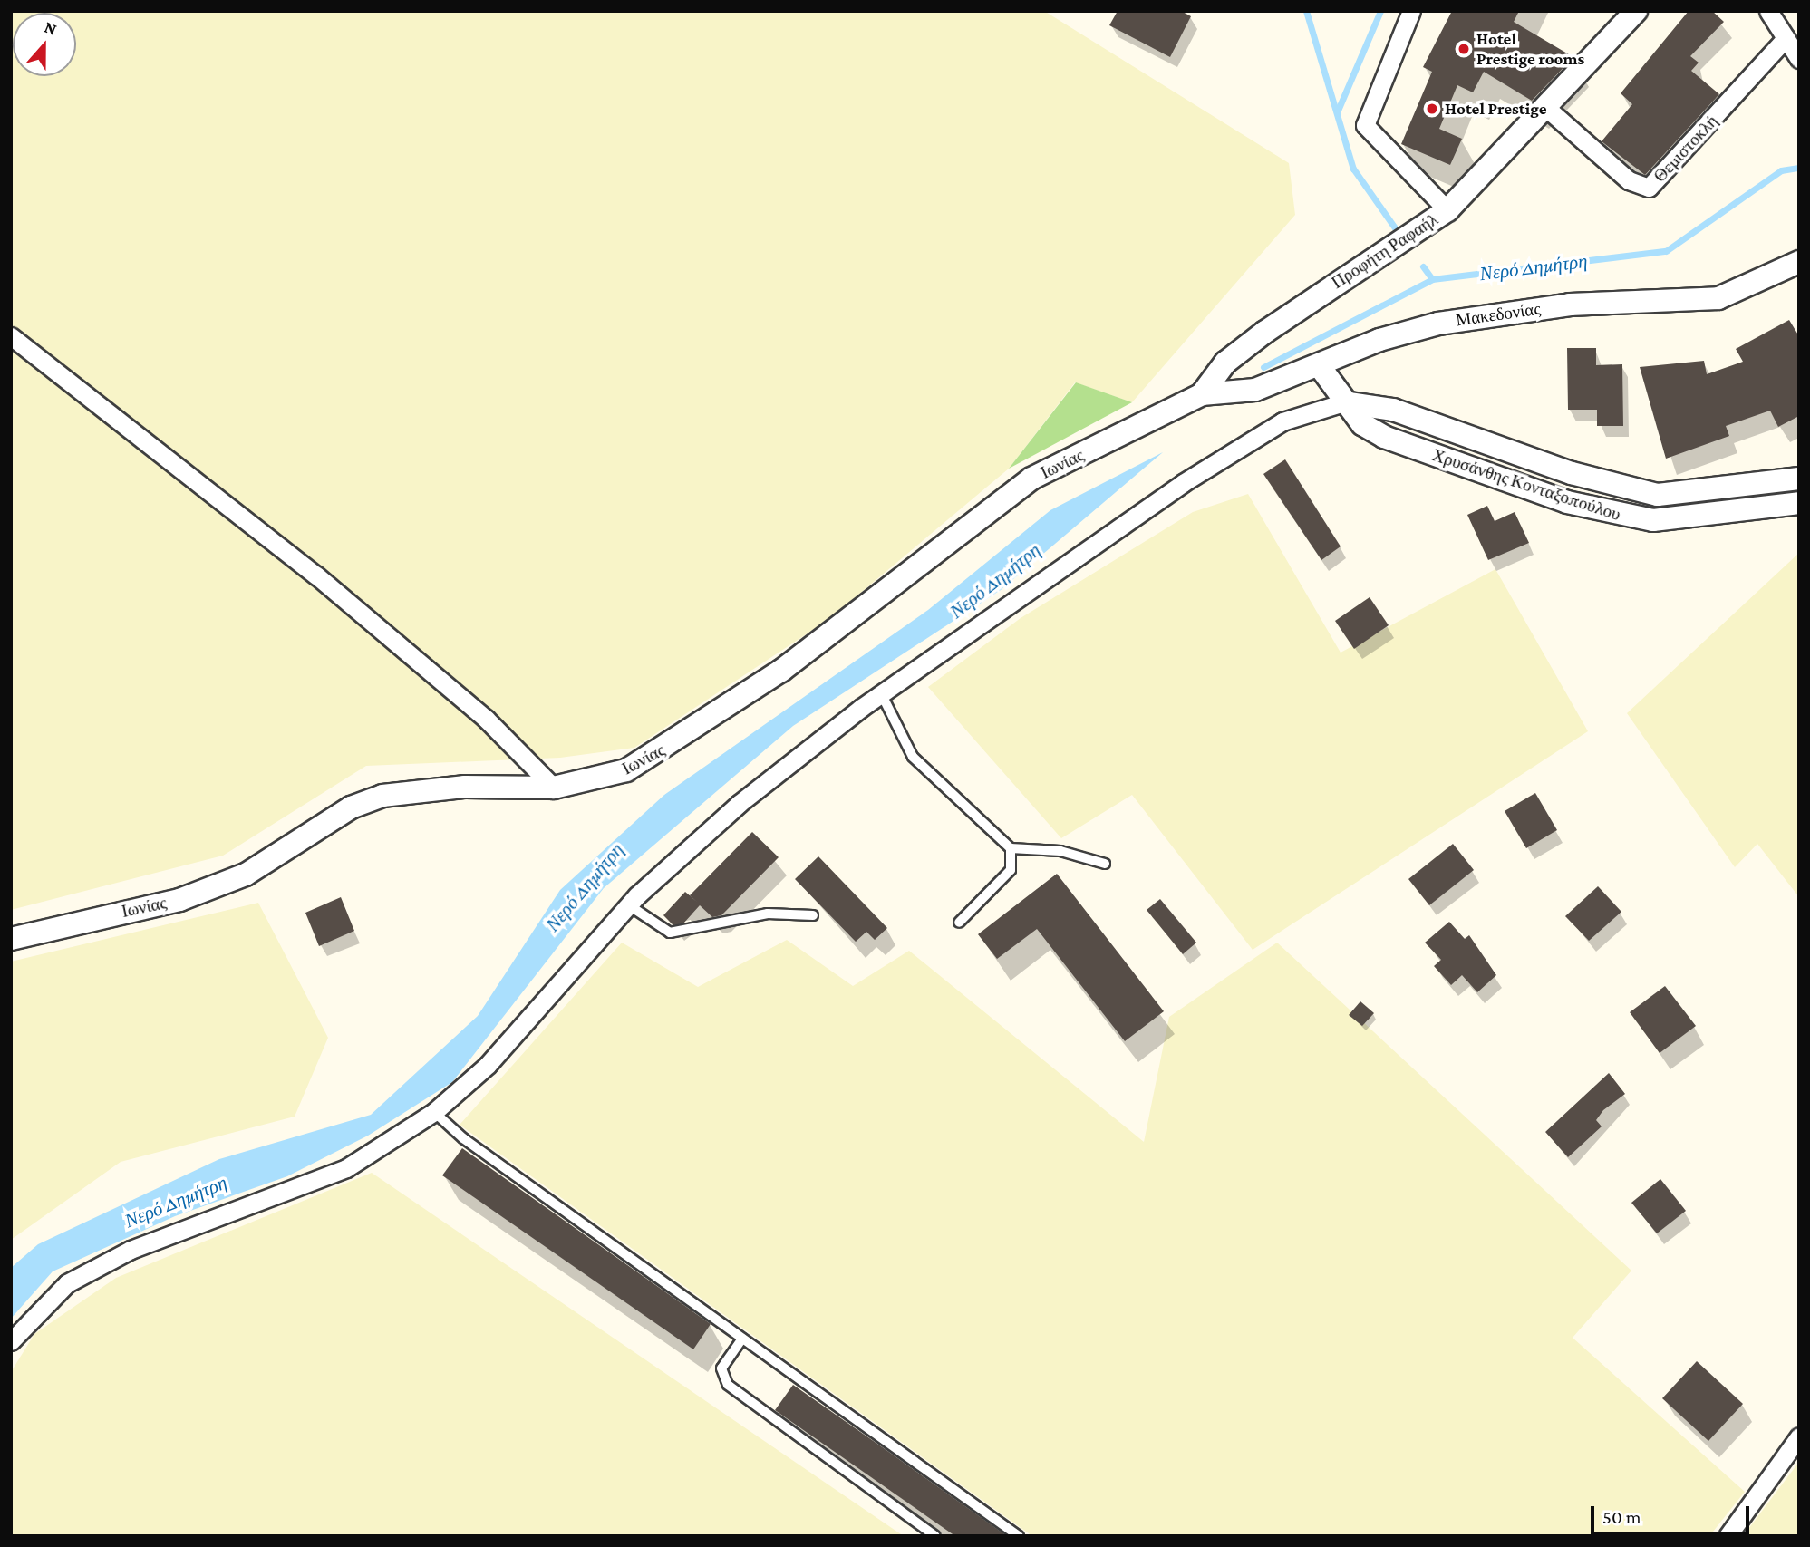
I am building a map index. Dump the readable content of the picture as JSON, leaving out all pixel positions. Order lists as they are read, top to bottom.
{
  "streets": {
    "street": [
      "Θεμιστοκλή",
      "Προφήτη Ραφαήλ",
      "Μακεδονίας",
      "Ιωνίας",
      "Χρυσάνθης Κονταξοπούλου"
    ]
  },
  "crossings": [
    ["Θεμιστοκλή", "Προφήτη Ραφαήλ"],
    ["Προφήτη Ραφαήλ", "Μακεδονίας"],
    ["Προφήτη Ραφαήλ", "Ιωνίας"],
    ["Μακεδονίας", "Ιωνίας"],
    ["Μακεδονίας", "Χρυσάνθης Κονταξοπούλου"]
  ],
  "water": ["Νερό Δημήτρη"],
  "places": ["Hotel Prestige rooms", "Hotel Prestige"],
  "scale_bar": "50 m",
  "north": "top"
}
